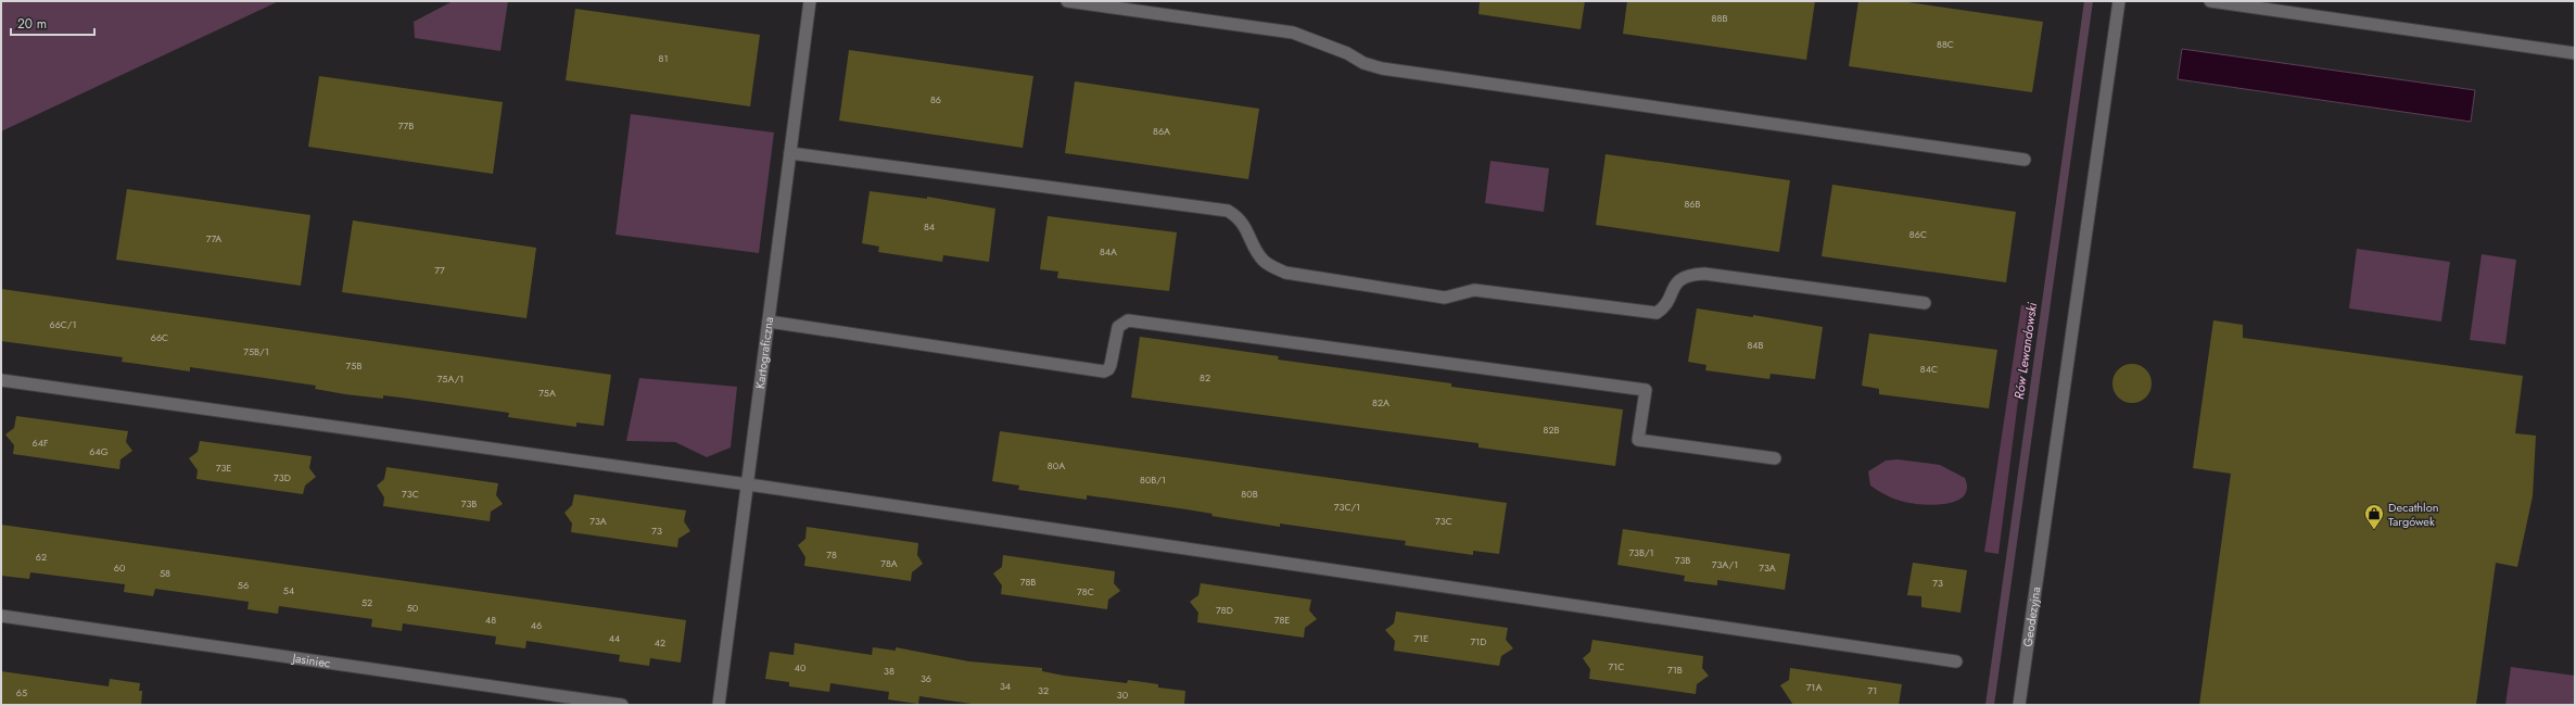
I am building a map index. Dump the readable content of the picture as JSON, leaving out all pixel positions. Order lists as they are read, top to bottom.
{
  "streets": {
    "street": ["Kartograficzna", "Geodezyjna", "Jasiniec"]
  },
  "water": ["Rów Lewandowski"],
  "places": {
    "shop": ["Decathlon Targówek"]
  },
  "house_numbers": [
    "88B",
    "88C",
    "81",
    "86",
    "77B",
    "86A",
    "86B",
    "84",
    "86C",
    "77A",
    "84A",
    "77",
    "66C/1",
    "66C",
    "84B",
    "75B/1",
    "75B",
    "84C",
    "82",
    "75A/1",
    "75A",
    "82A",
    "82B",
    "64F",
    "64G",
    "80A",
    "73E",
    "73D",
    "80B/1",
    "73C",
    "80B",
    "73B",
    "73C/1",
    "73A",
    "73C",
    "73",
    "73B/1",
    "78",
    "62",
    "73B",
    "78A",
    "73A/1",
    "60",
    "73A",
    "58",
    "78B",
    "73",
    "56",
    "54",
    "78C",
    "52",
    "50",
    "78D",
    "48",
    "78E",
    "46",
    "44",
    "71E",
    "71D",
    "42",
    "71C",
    "40",
    "71B",
    "38",
    "36",
    "34",
    "71A",
    "32",
    "71",
    "65",
    "30"
  ],
  "scale_bar": "20 m"
}
